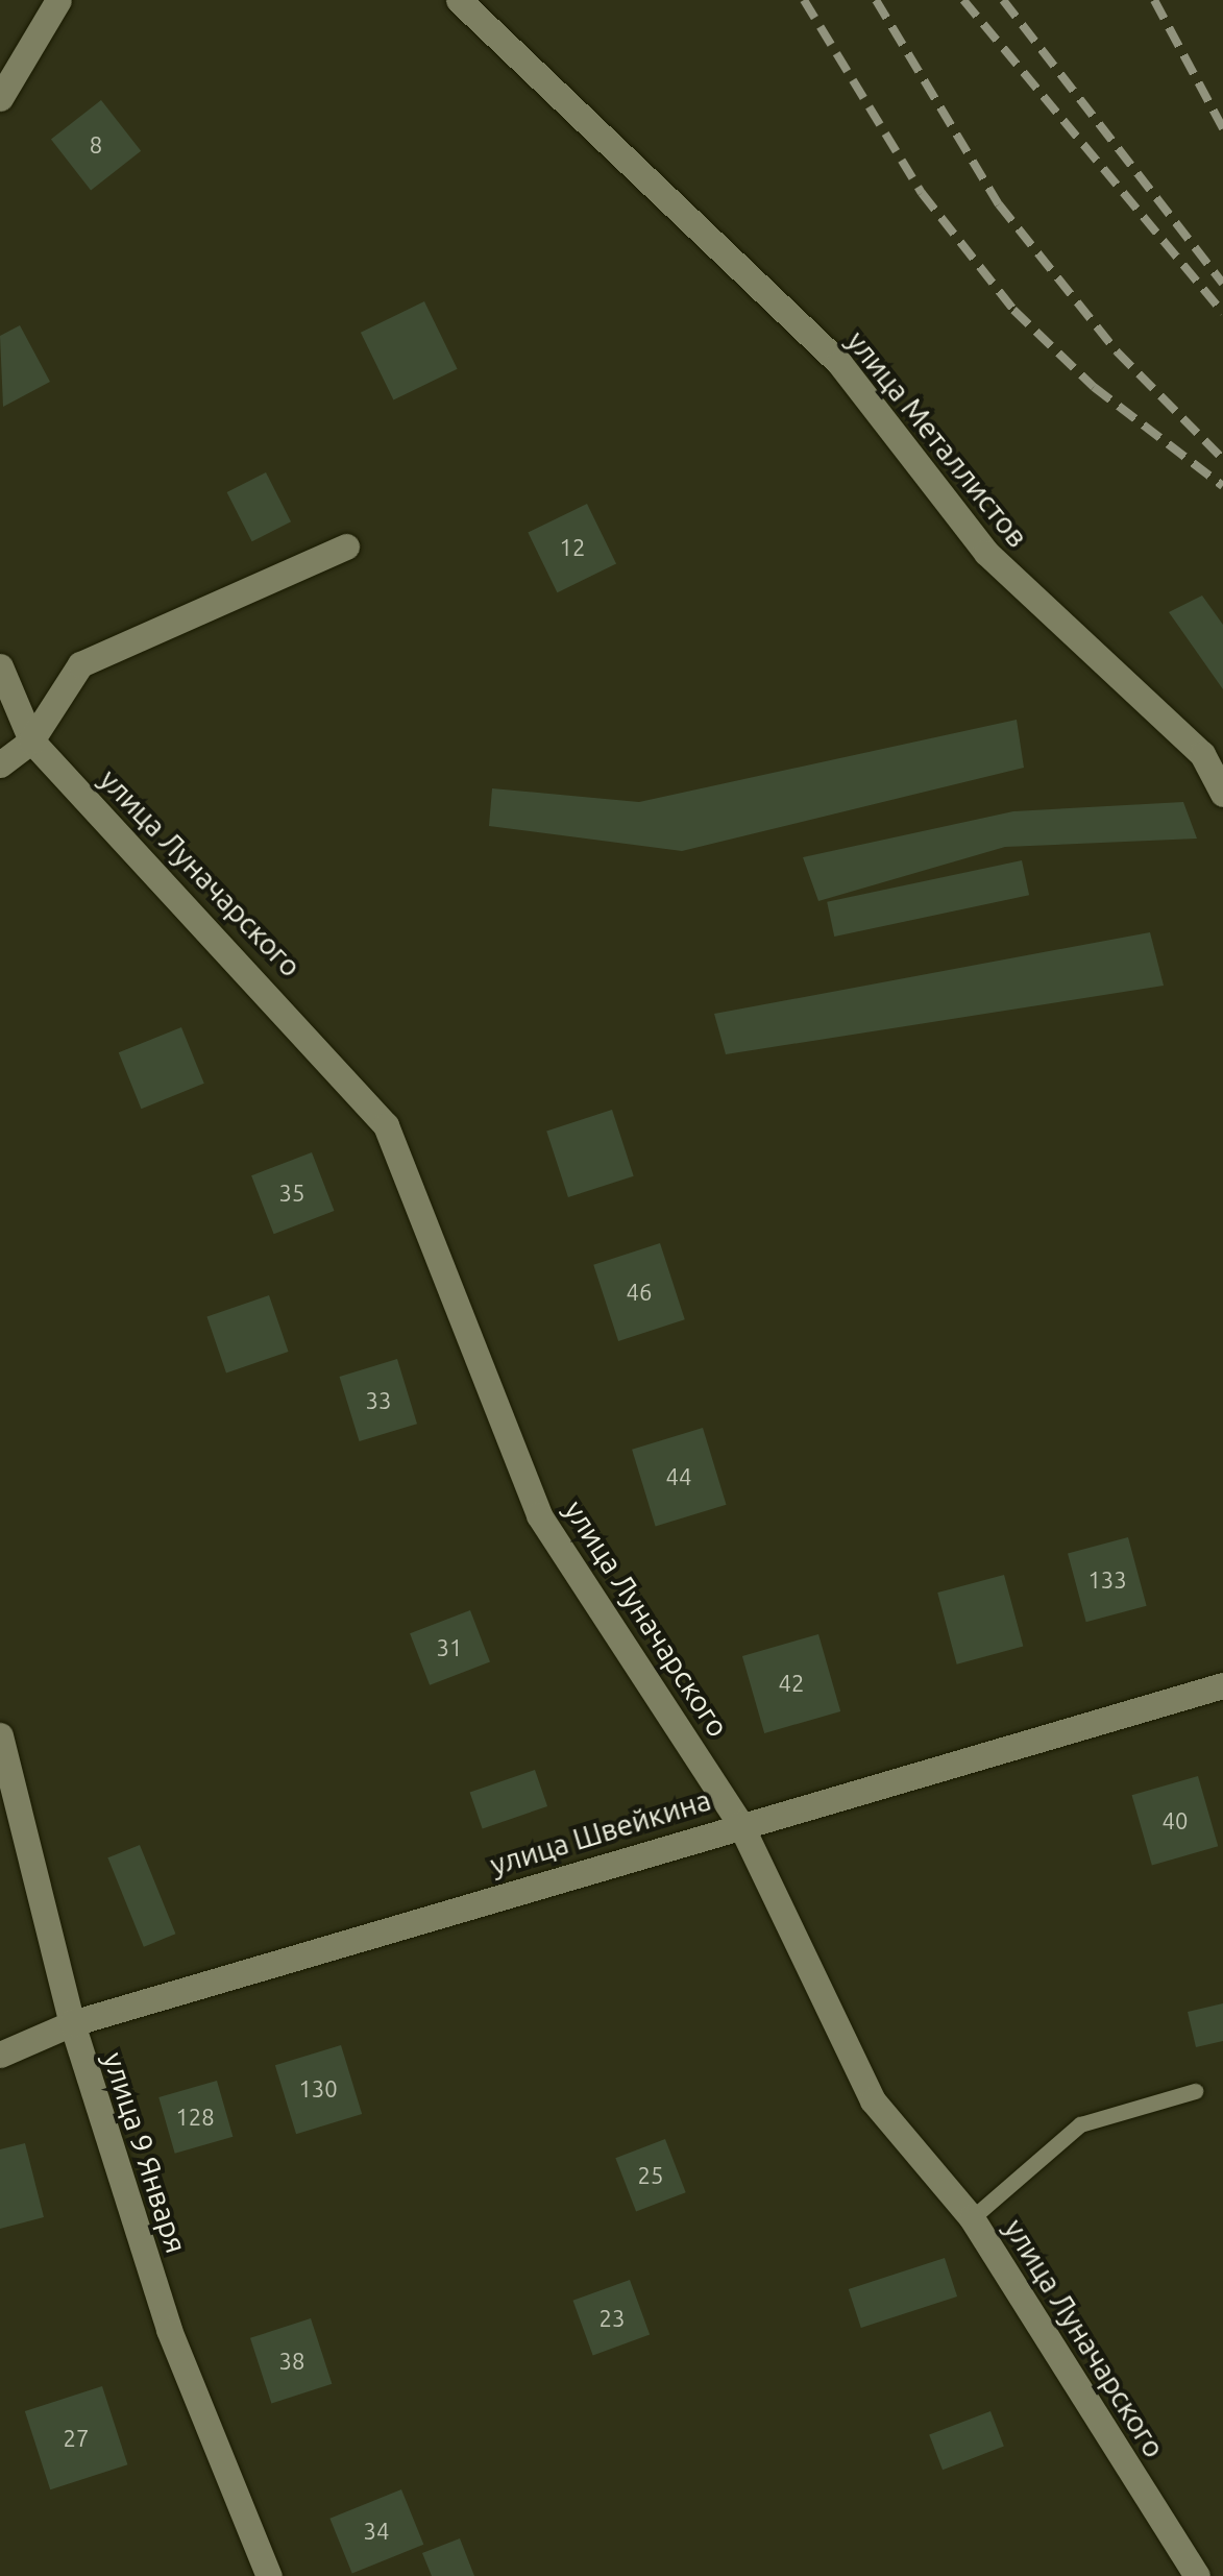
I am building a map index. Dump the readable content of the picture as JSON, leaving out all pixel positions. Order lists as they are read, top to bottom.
{
  "streets": {
    "street": [
      "улица Металлистов",
      "улица Луначарского",
      "улица Швейкина",
      "улица 9 Января"
    ]
  },
  "crossings": [
    ["улица Луначарского", "улица Швейкина"],
    ["улица Швейкина", "улица 9 Января"]
  ],
  "house_numbers": [
    "8",
    "12",
    "35",
    "46",
    "33",
    "44",
    "133",
    "31",
    "42",
    "40",
    "130",
    "128",
    "25",
    "23",
    "38",
    "27",
    "34"
  ]
}
